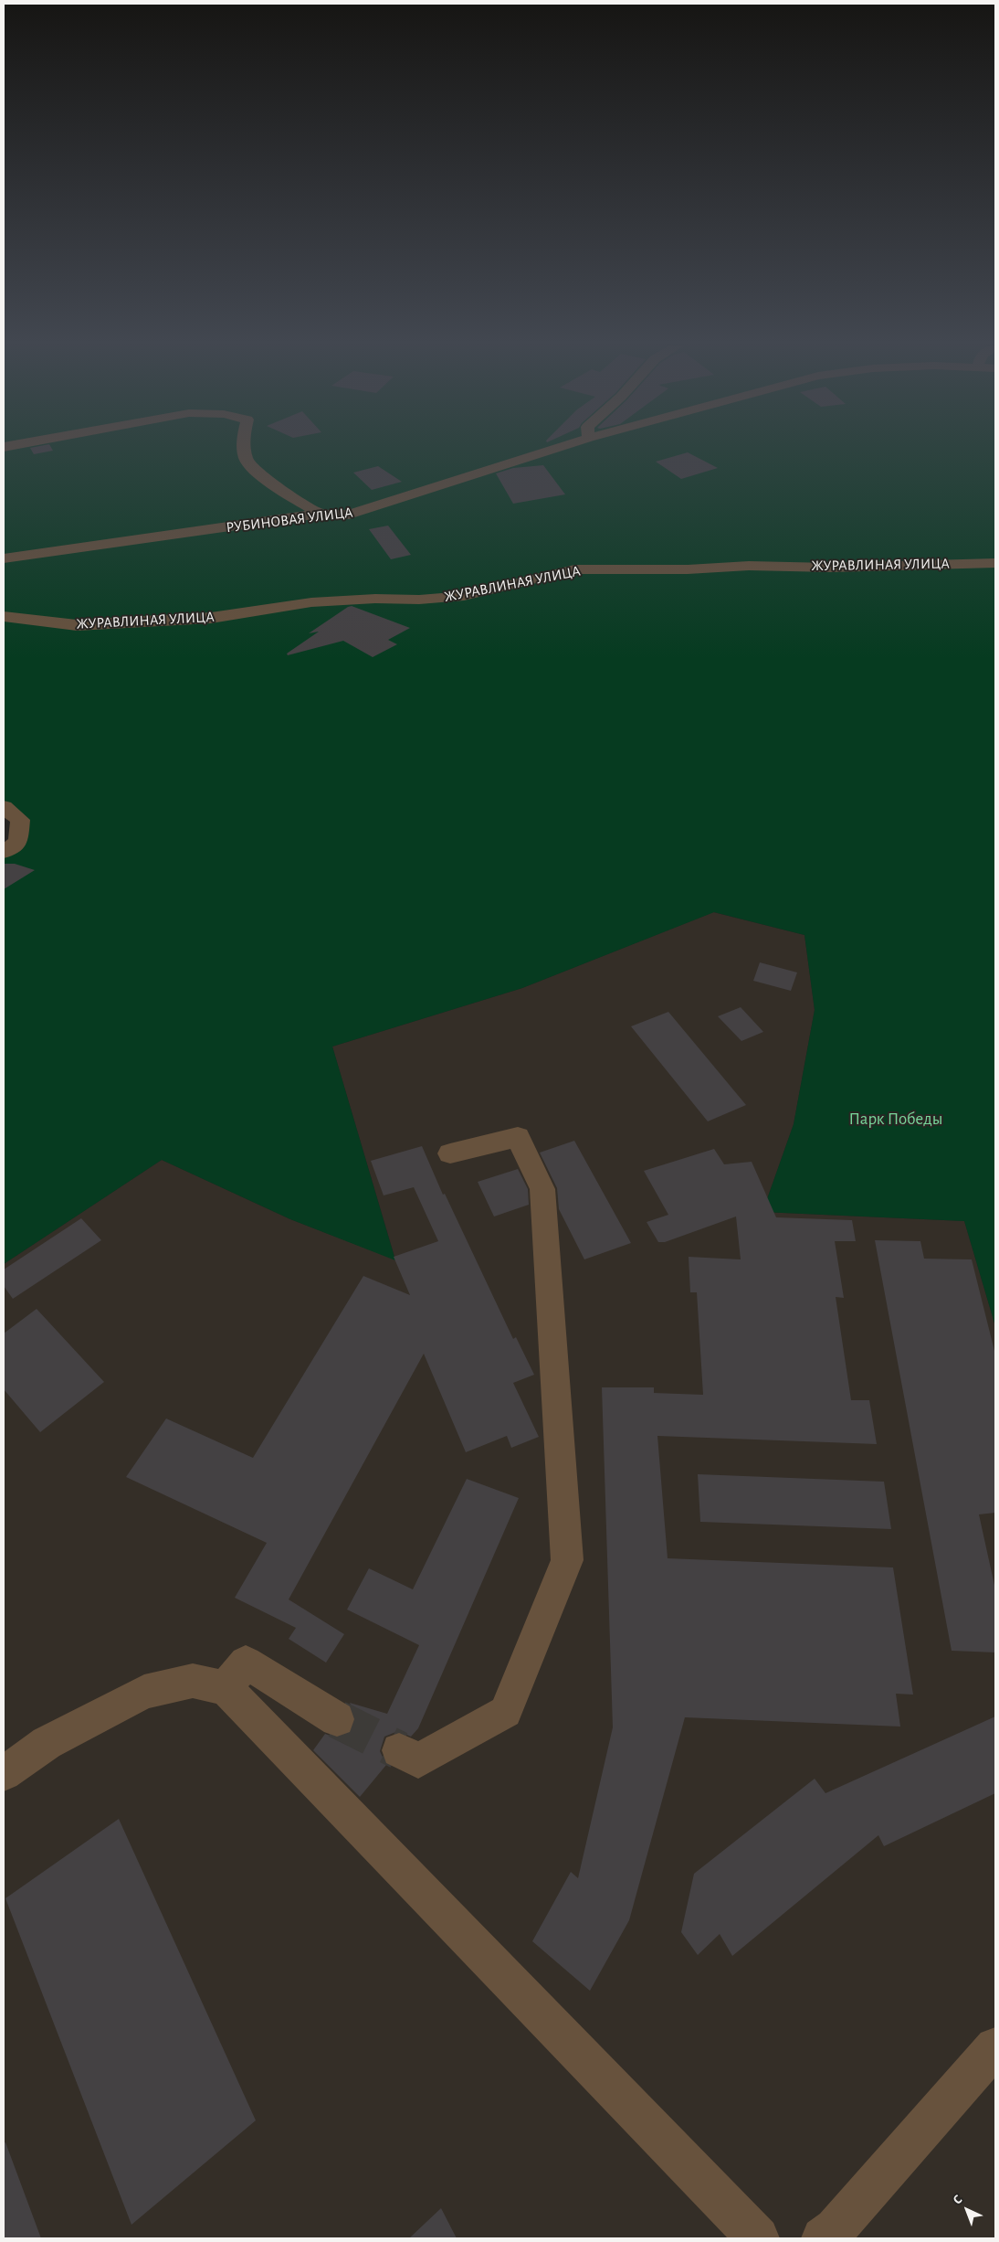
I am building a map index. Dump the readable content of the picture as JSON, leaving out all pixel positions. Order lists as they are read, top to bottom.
{
  "streets": {
    "street": ["РУБИНОВАЯ УЛИЦА", "ЖУРАВЛИНАЯ УЛИЦА"]
  },
  "parks": ["Парк Победы"],
  "north": "top left"
}
